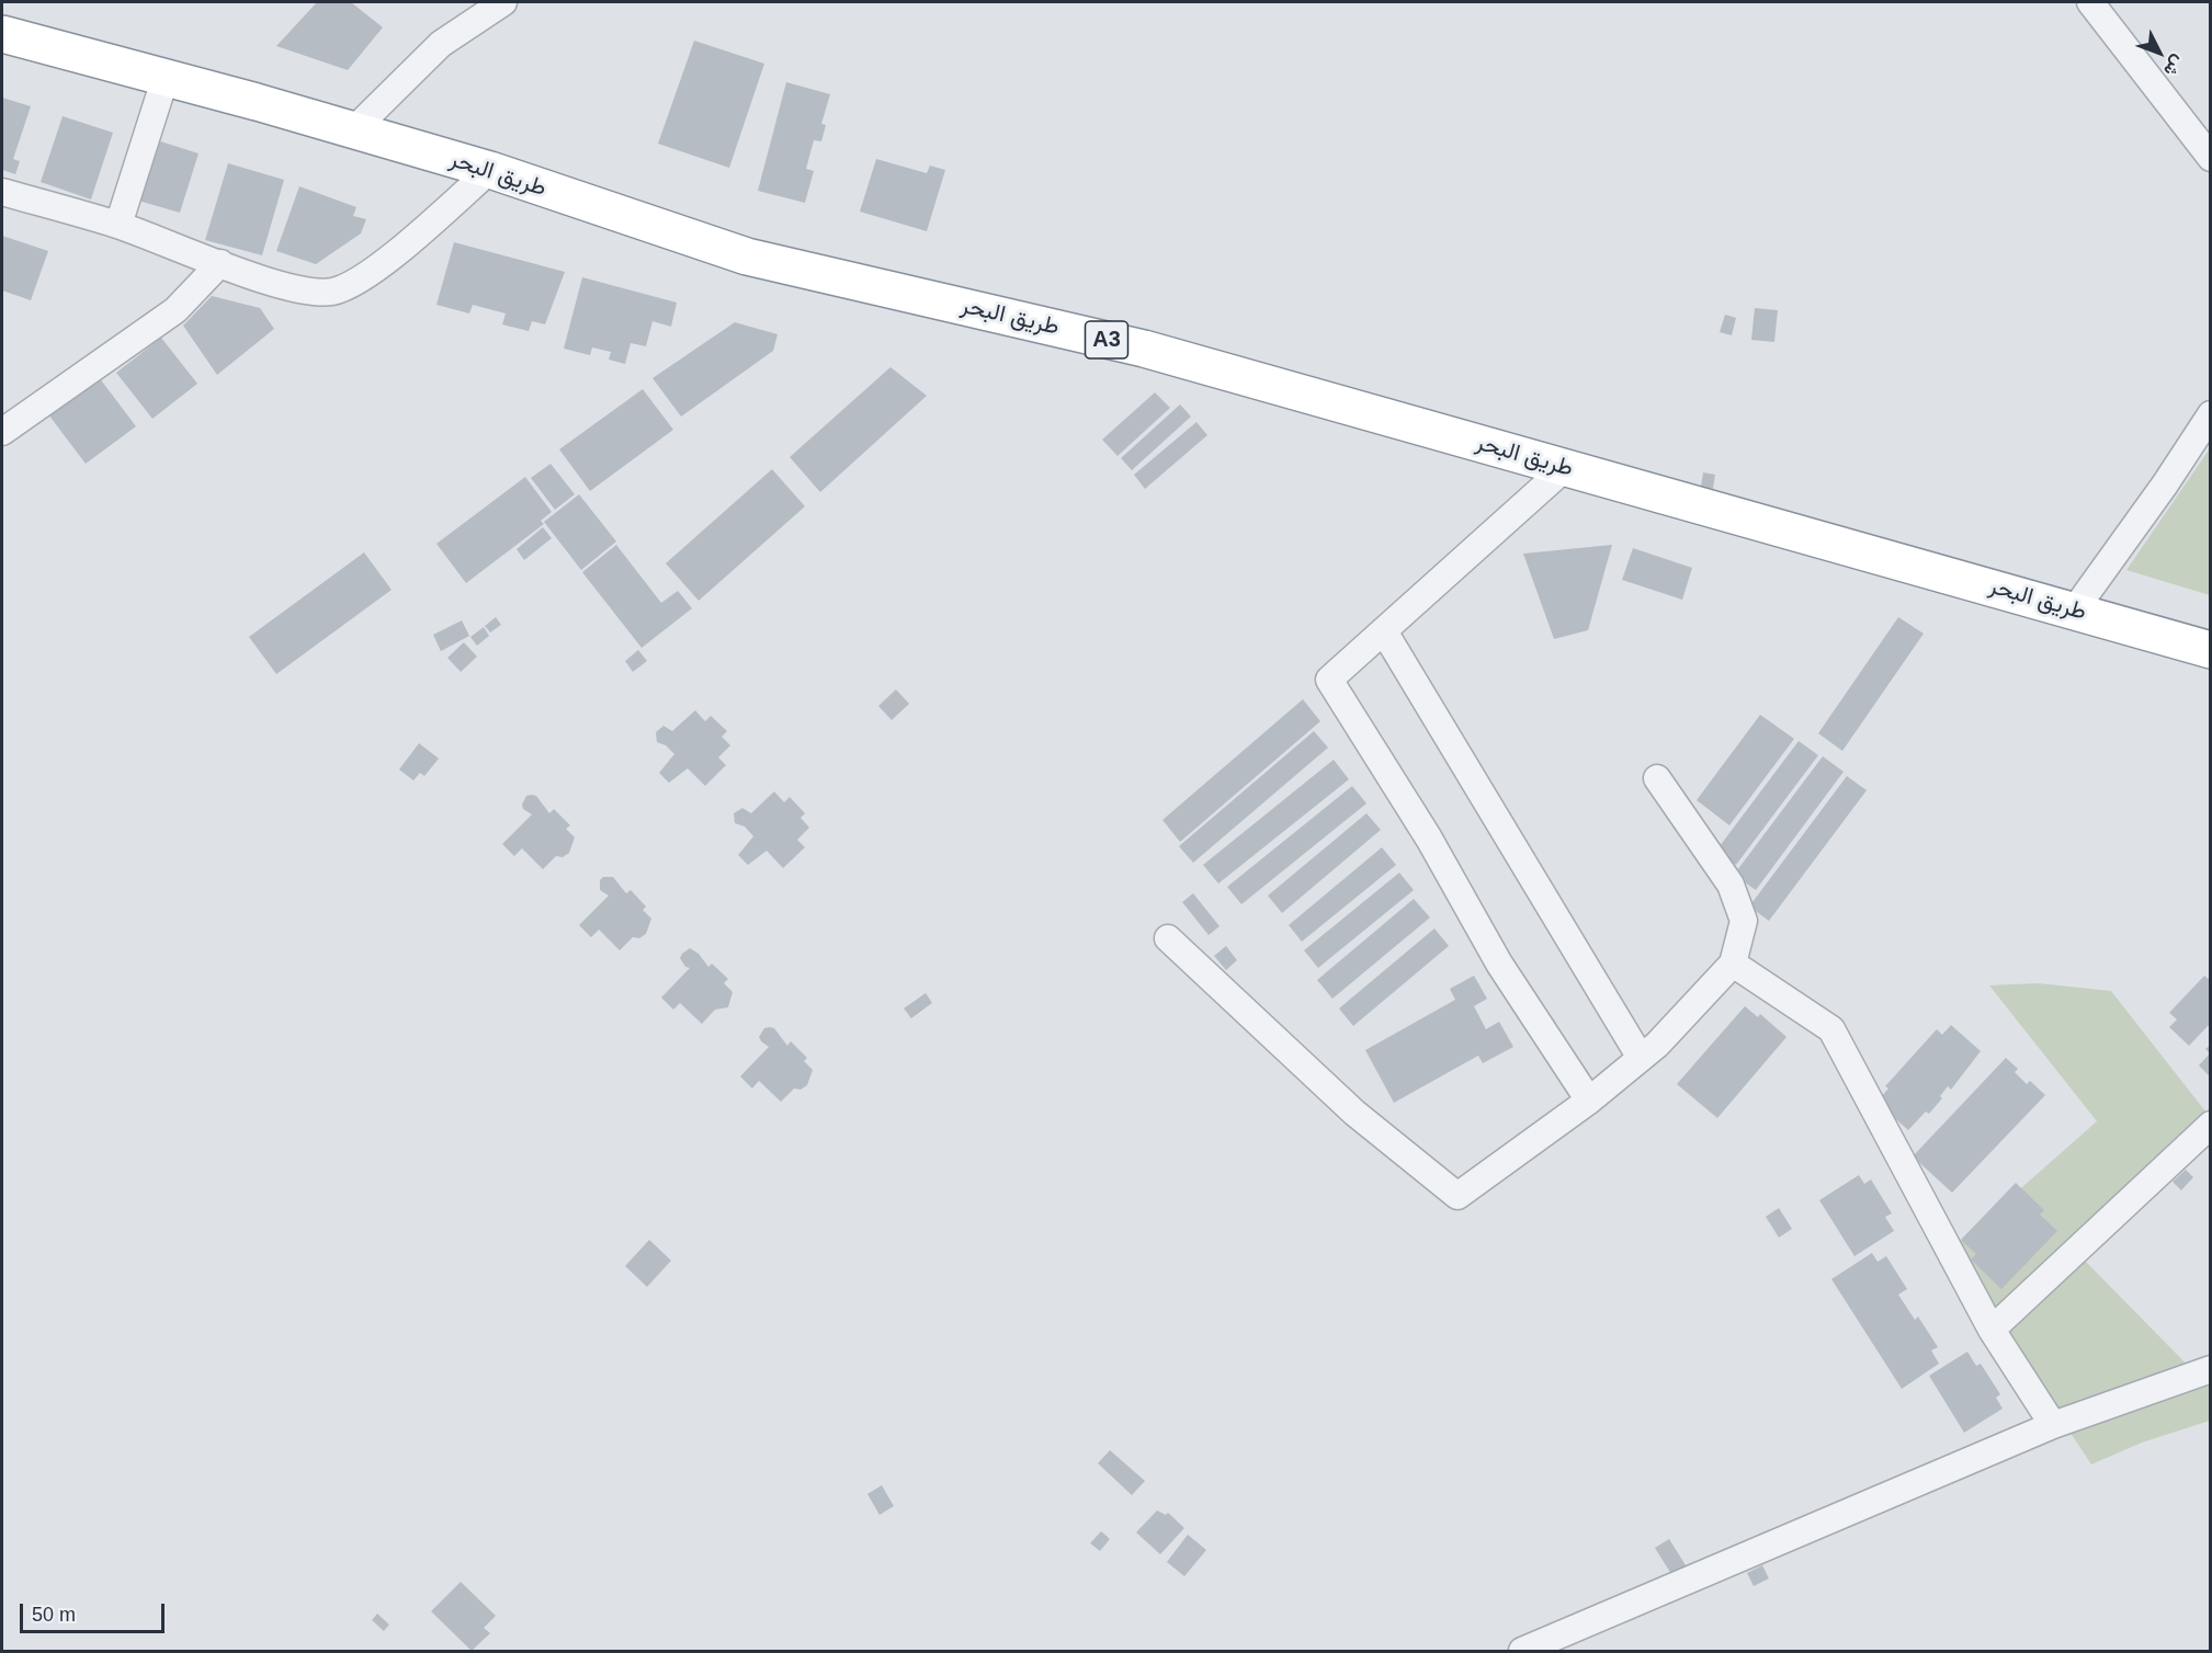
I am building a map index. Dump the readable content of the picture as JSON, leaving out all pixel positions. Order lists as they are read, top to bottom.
{
  "streets": {
    "highway": ["طريق البحر", "A3"]
  },
  "scale_bar": "50 m",
  "north": "bottom right"
}
